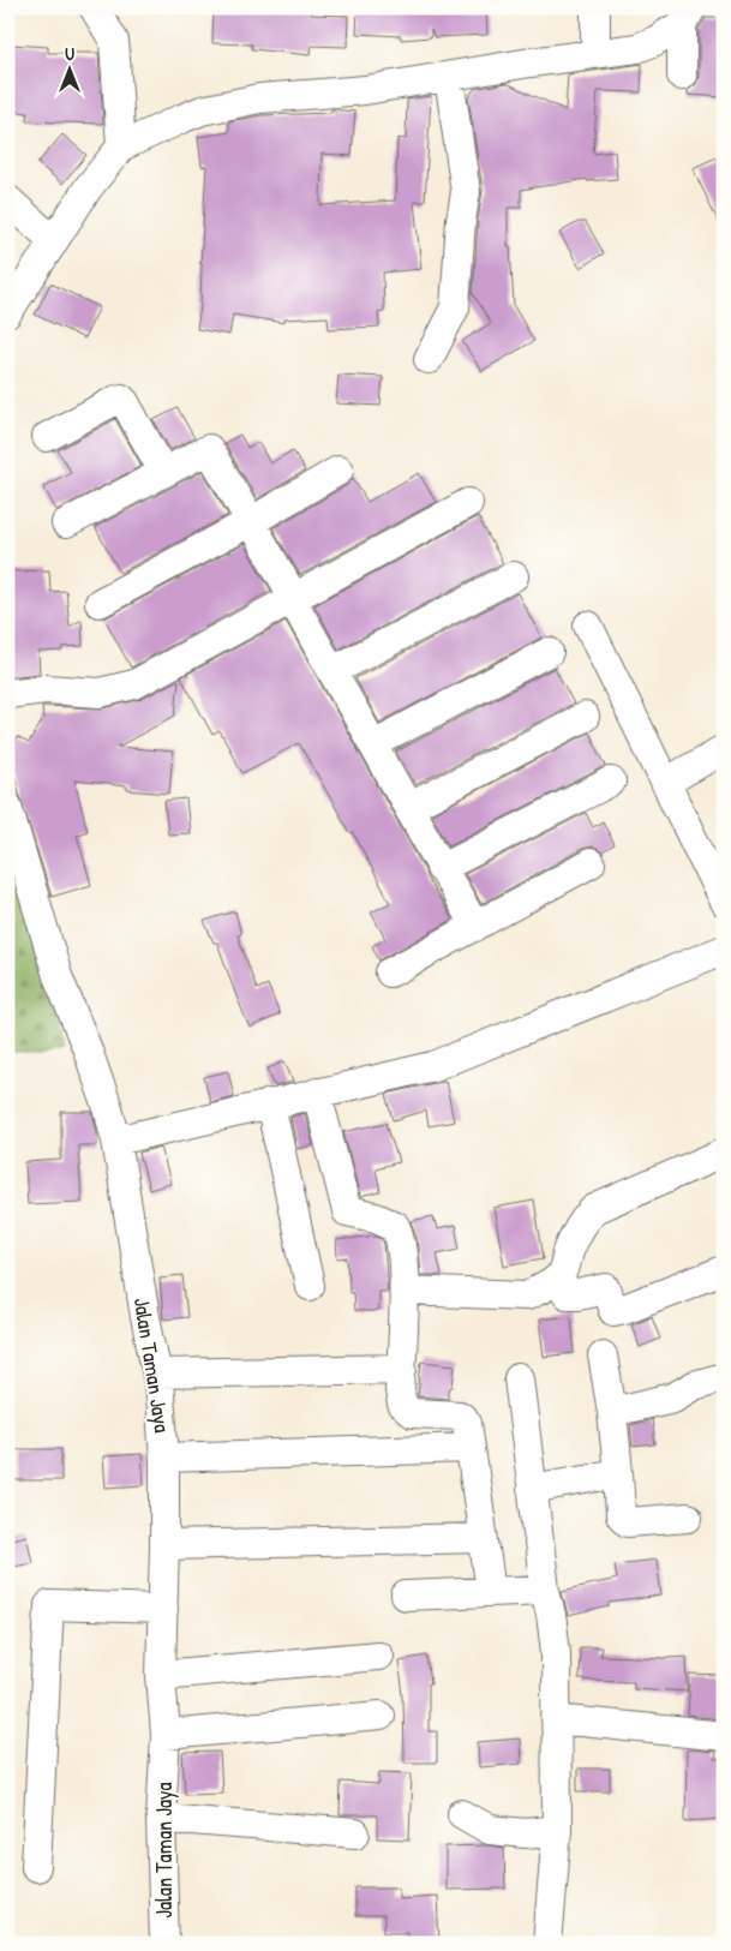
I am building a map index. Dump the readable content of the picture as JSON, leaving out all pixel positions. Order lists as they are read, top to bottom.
{
  "streets": {
    "street": ["Jalan Taman Jaya"]
  },
  "north": "top"
}
